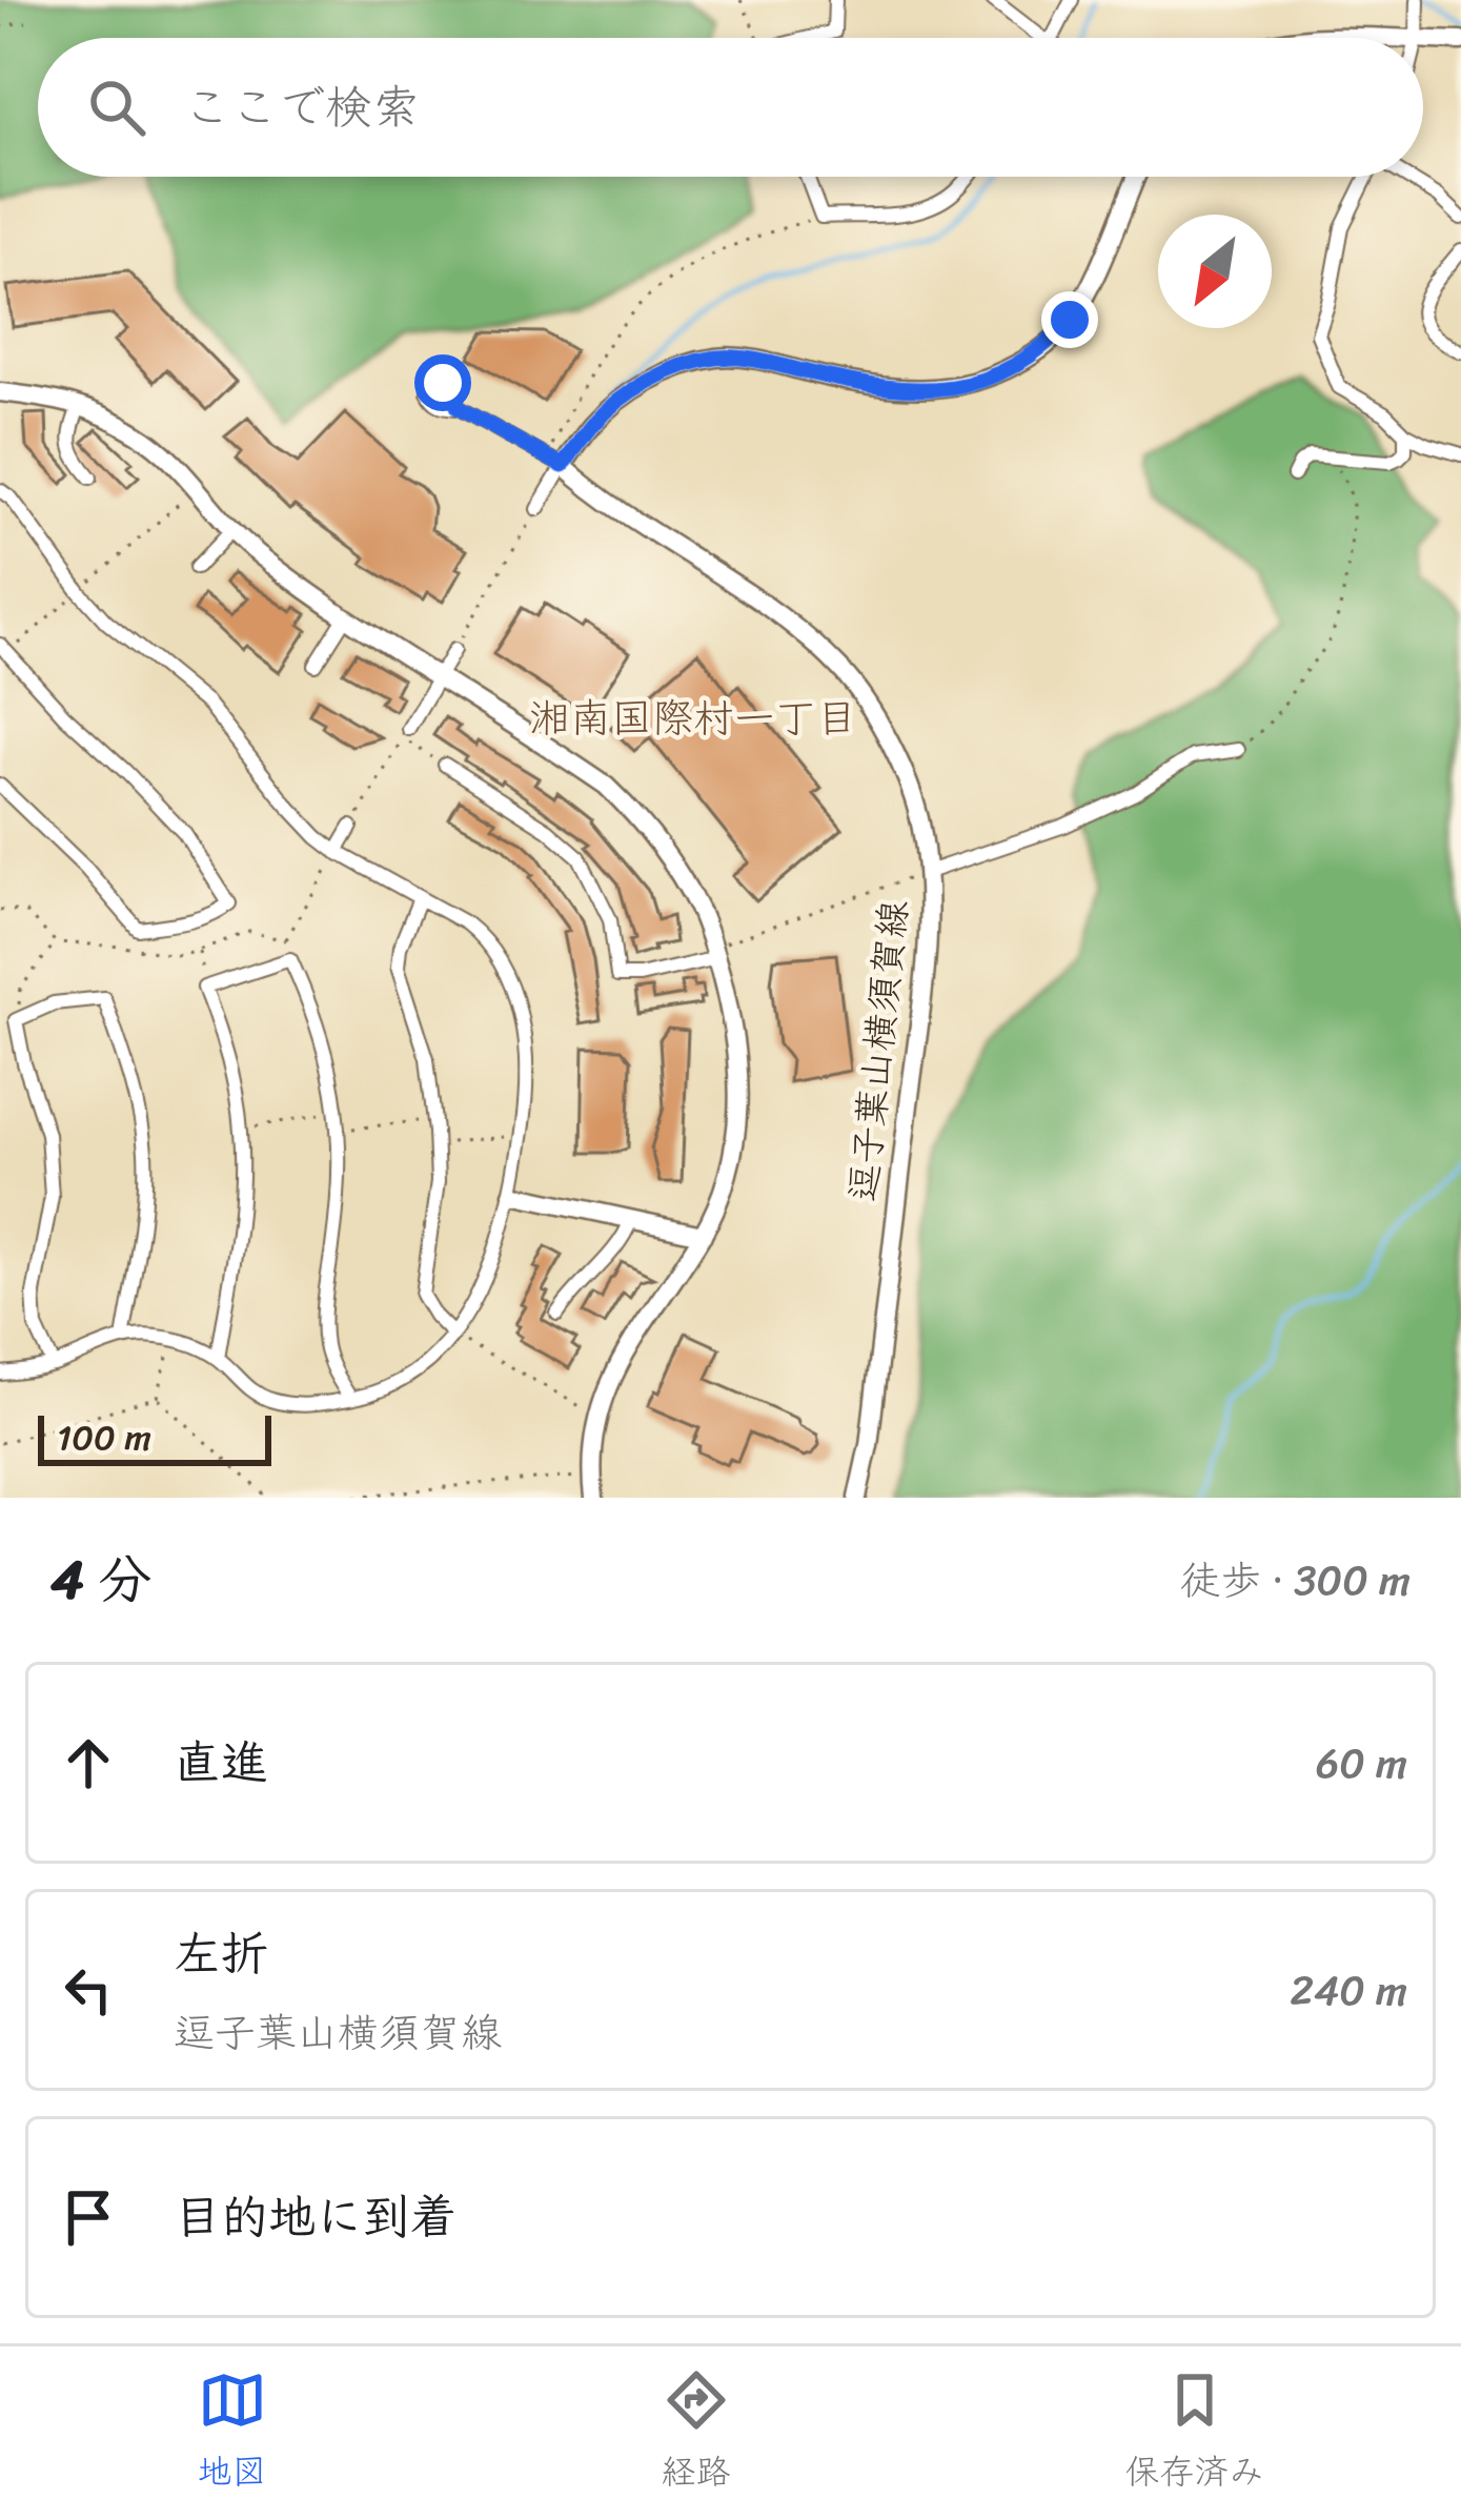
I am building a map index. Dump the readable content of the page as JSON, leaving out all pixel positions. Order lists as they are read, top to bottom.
{
  "streets": {
    "main road": ["逗子葉山横須賀線"]
  },
  "districts": ["湘南国際村一丁目"],
  "scale_bar": "100 m",
  "north": "bottom left",
  "page": {
    "search": "ここで検索",
    "scale": "100 m",
    "heading": ["4 分", "徒歩 · 300 m"],
    "list": [
      ["直進", "60 m"],
      ["左折", "逗子葉山横須賀線", "240 m"],
      "目的地に到着"
    ],
    "nav": ["地図", "経路", "保存済み"]
  }
}
